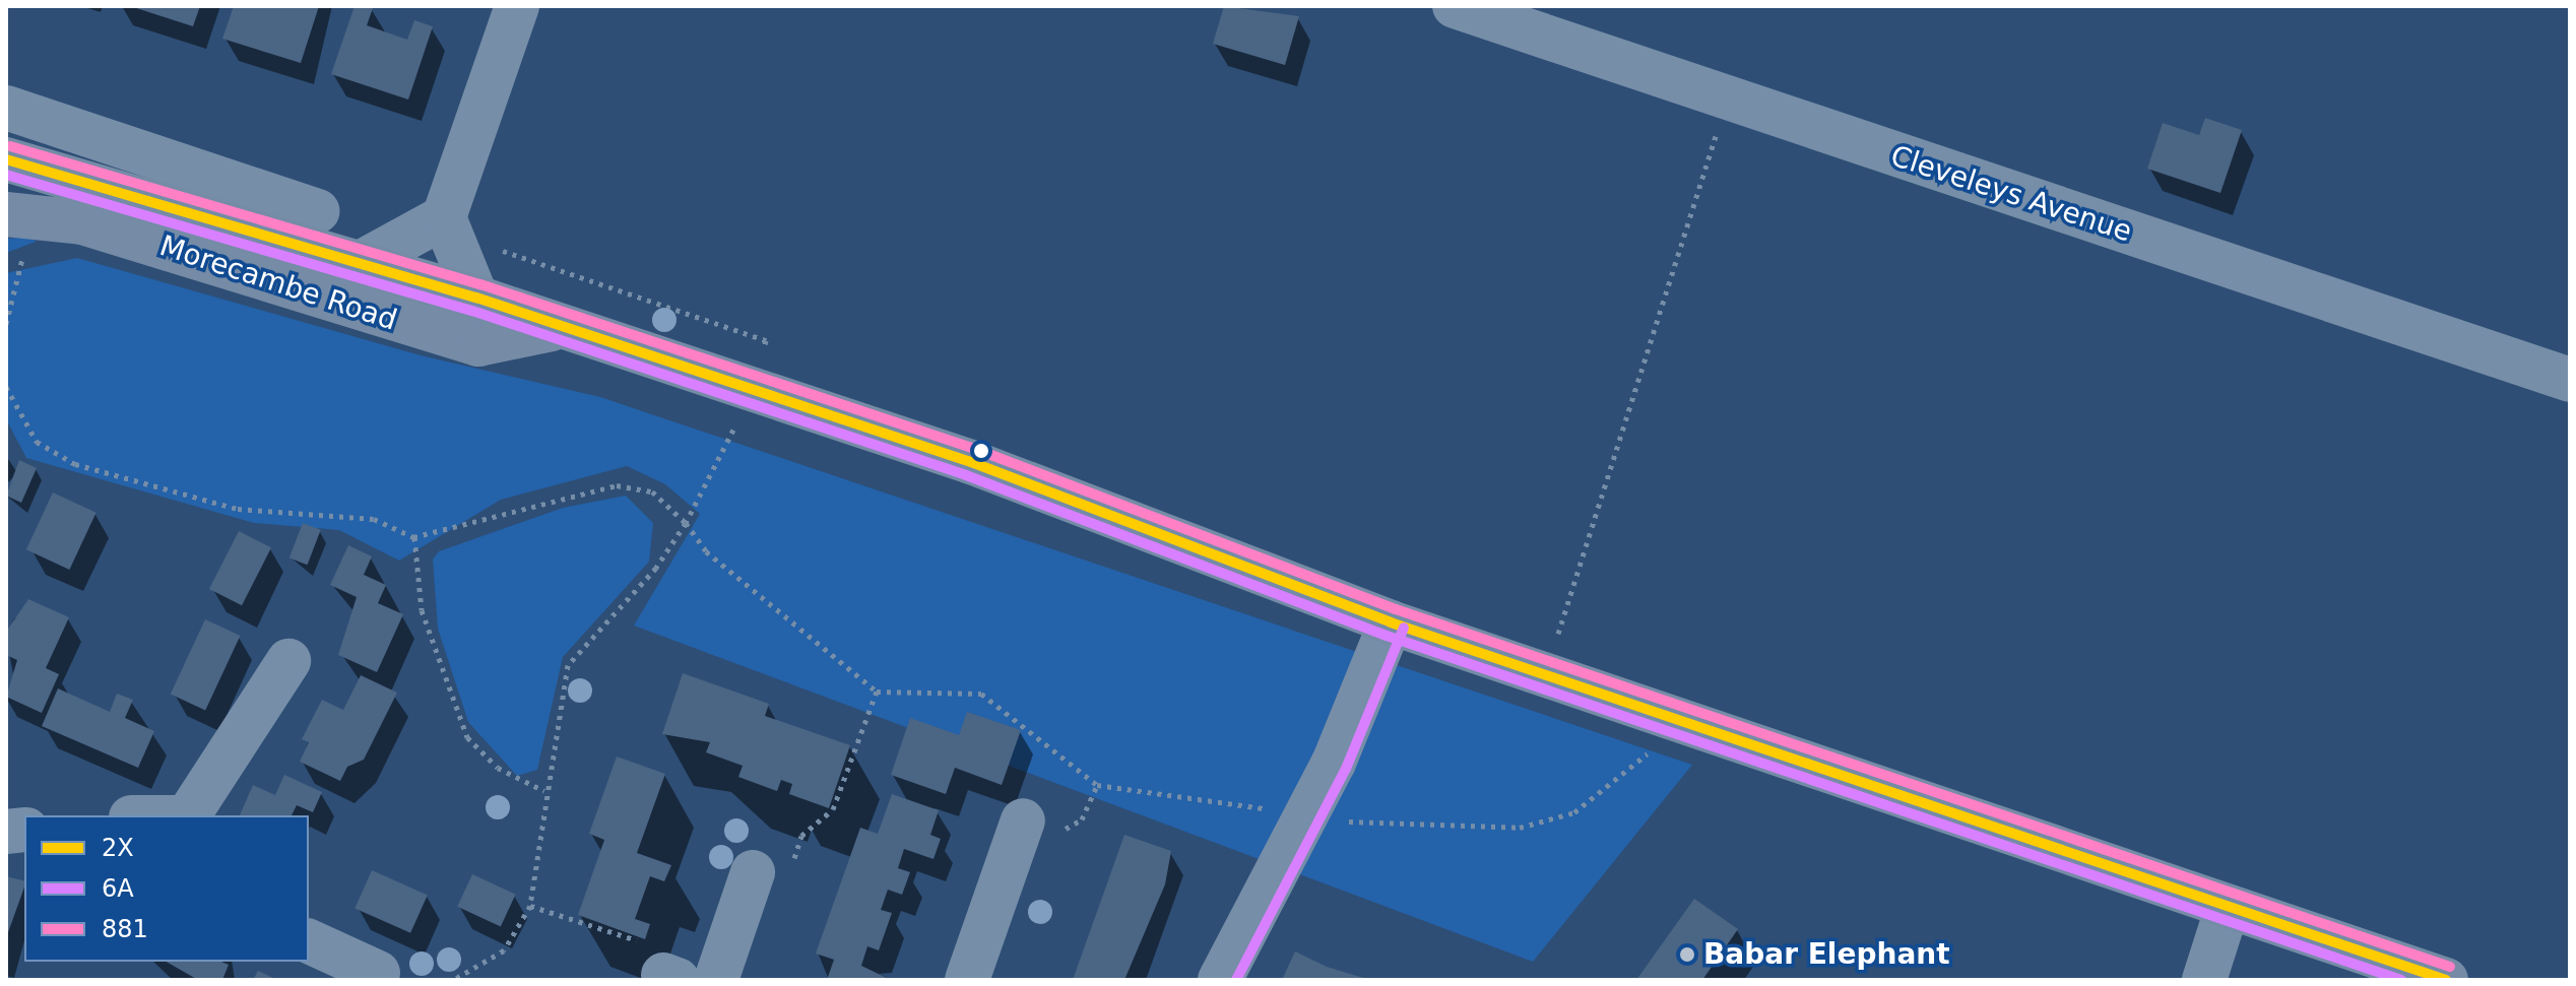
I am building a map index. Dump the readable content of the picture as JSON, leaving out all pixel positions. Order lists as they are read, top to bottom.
{
  "streets": {
    "main road": ["Morecambe Road"],
    "street": ["Cleveleys Avenue"]
  },
  "places": ["Babar Elephant"],
  "lines": ["transit line 881", "transit line 2X", "transit line 6A"],
  "legend": ["2X", "6A", "881"]
}
